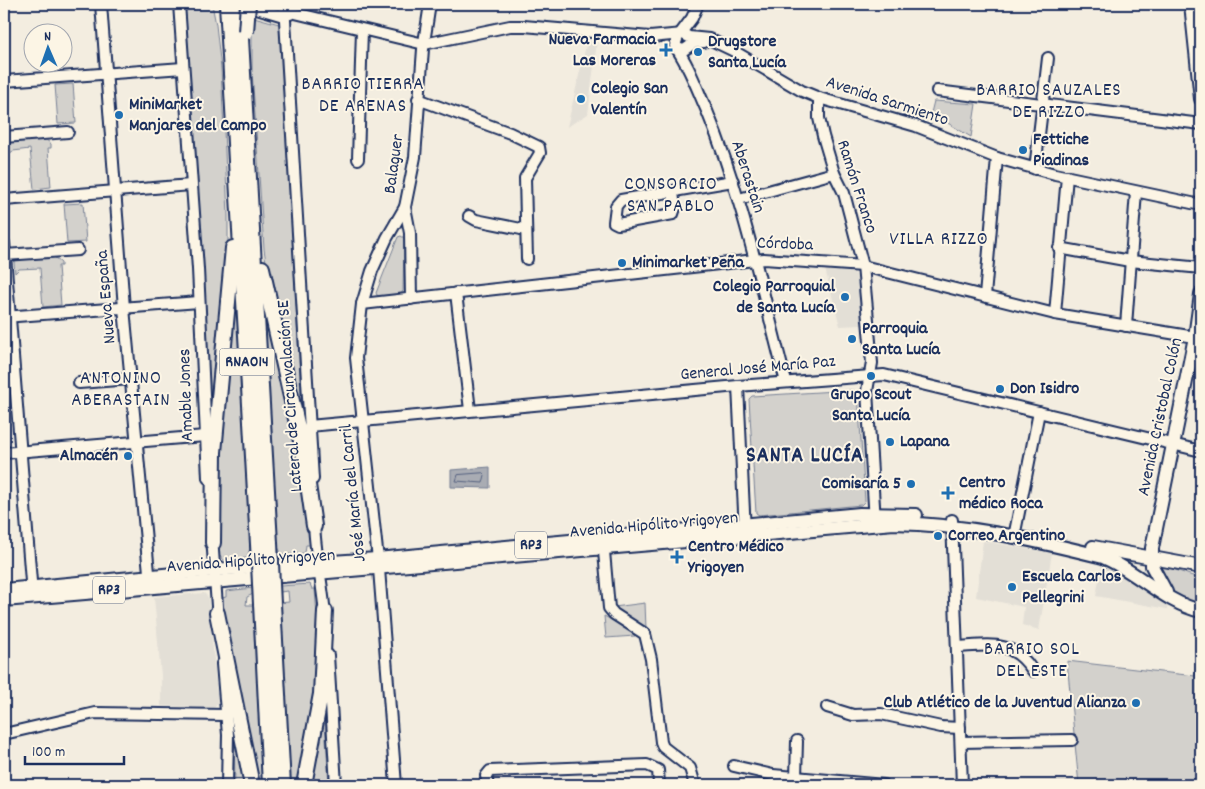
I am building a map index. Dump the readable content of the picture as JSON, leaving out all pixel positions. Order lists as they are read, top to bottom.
{
  "streets": {
    "highway": ["RNA014"],
    "main road": ["Avenida Cristobal Colón", "Avenida Hipólito Yrigoyen", "RP3"],
    "street": [
      "Avenida Sarmiento",
      "Balaguer",
      "Aberastain",
      "Ramón Franco",
      "Córdoba",
      "Nueva España",
      "General José María Paz",
      "Amable Jones",
      "Lateral de Circunvalación SE",
      "José María del Carril"
    ]
  },
  "crossings": [
    ["Avenida Sarmiento", "Balaguer"],
    ["Avenida Sarmiento", "Aberastain"],
    ["Avenida Sarmiento", "Ramón Franco"],
    ["Avenida Sarmiento", "RNA014"],
    ["Avenida Sarmiento", "Lateral de Circunvalación SE"],
    ["Balaguer", "Córdoba"],
    ["Balaguer", "José María del Carril"],
    ["Aberastain", "Córdoba"],
    ["Aberastain", "General José María Paz"],
    ["Ramón Franco", "Córdoba"],
    ["Ramón Franco", "General José María Paz"],
    ["Ramón Franco", "Avenida Hipólito Yrigoyen"],
    ["Córdoba", "Avenida Cristobal Colón"],
    ["Córdoba", "José María del Carril"],
    ["Nueva España", "Avenida Hipólito Yrigoyen"],
    ["General José María Paz", "Lateral de Circunvalación SE"],
    ["General José María Paz", "Avenida Cristobal Colón"],
    ["General José María Paz", "José María del Carril"],
    ["Amable Jones", "Avenida Hipólito Yrigoyen"],
    ["Lateral de Circunvalación SE", "Avenida Hipólito Yrigoyen"],
    ["Avenida Cristobal Colón", "Avenida Hipólito Yrigoyen"],
    ["José María del Carril", "Avenida Hipólito Yrigoyen"]
  ],
  "districts": [
    "BARRIO TIERRA DE ARENAS",
    "BARRIO SAUZALES DE RIZZO",
    "CONSORCIO SAN PABLO",
    "VILLA RIZZO",
    "ANTONINO ABERASTAIN",
    "SANTA LUCÍA",
    "BARRIO SOL DEL ESTE"
  ],
  "places": {
    "health": ["Nueva Farmacia Las Moreras", "Centro médico Roca", "Centro Médico Yrigoyen"],
    "other": [
      "Drugstore Santa Lucía",
      "Colegio San Valentín",
      "MiniMarket Manjares del Campo",
      "Fettiche Piadinas",
      "Minimarket Peña",
      "Colegio Parroquial de Santa Lucía",
      "Parroquia Santa Lucía",
      "Grupo Scout Santa Lucía",
      "Don Isidro",
      "Lapana",
      "Almacén",
      "Comisaría 5",
      "Correo Argentino",
      "Escuela Carlos Pellegrini",
      "Club Atlético de la Juventud Alianza"
    ]
  },
  "scale_bar": "100 m",
  "north": "top"
}
